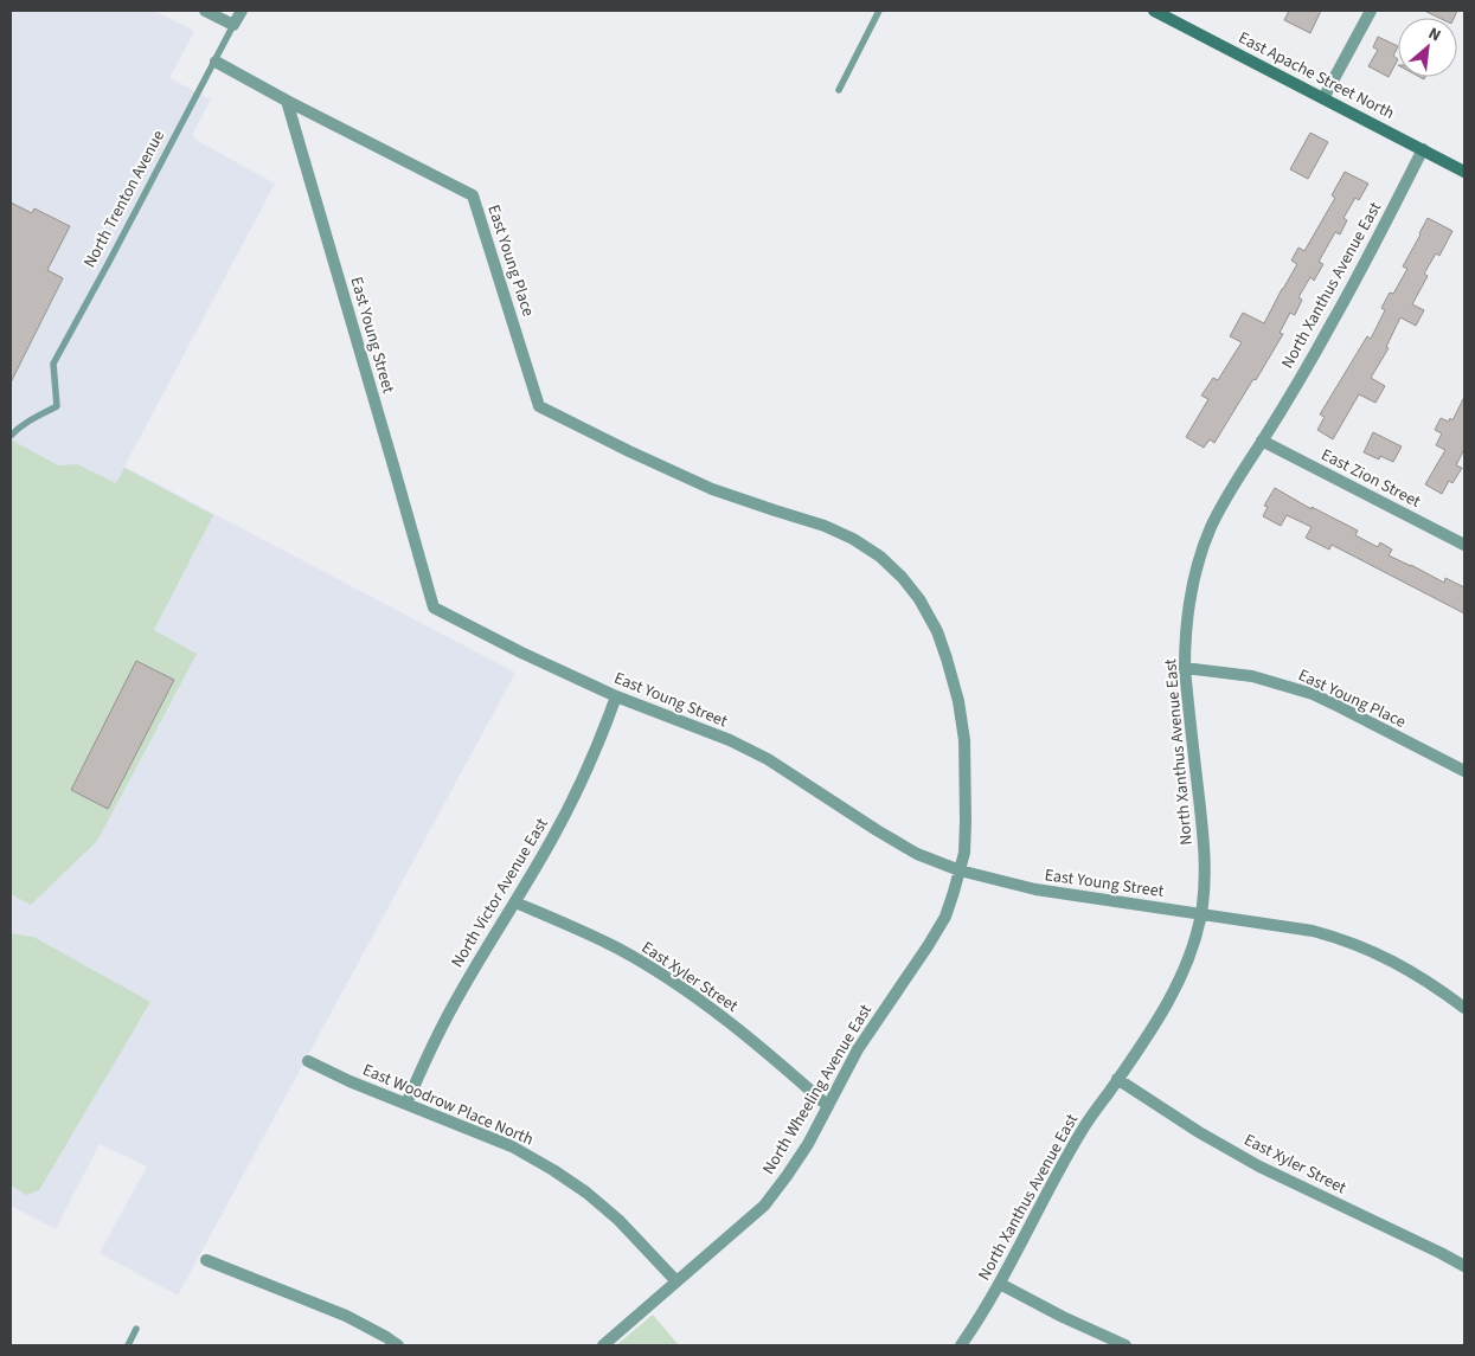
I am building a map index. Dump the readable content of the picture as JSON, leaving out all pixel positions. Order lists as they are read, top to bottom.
{
  "streets": {
    "main road": ["East Apache Street North"],
    "street": [
      "North Trenton Avenue",
      "East Young Place",
      "North Xanthus Avenue East",
      "East Young Street",
      "East Zion Street",
      "North Victor Avenue East",
      "East Xyler Street",
      "North Wheeling Avenue East",
      "East Woodrow Place North"
    ]
  },
  "crossings": [
    ["East Apache Street North", "North Xanthus Avenue East"],
    ["East Young Place", "North Xanthus Avenue East"],
    ["East Young Place", "East Young Street"],
    ["East Young Place", "North Wheeling Avenue East"],
    ["North Xanthus Avenue East", "East Young Street"],
    ["North Xanthus Avenue East", "East Zion Street"],
    ["North Xanthus Avenue East", "East Xyler Street"],
    ["East Young Street", "North Victor Avenue East"],
    ["East Young Street", "North Wheeling Avenue East"],
    ["North Victor Avenue East", "East Xyler Street"],
    ["North Victor Avenue East", "East Woodrow Place North"],
    ["East Xyler Street", "North Wheeling Avenue East"],
    ["North Wheeling Avenue East", "East Woodrow Place North"]
  ],
  "north": "top right"
}
